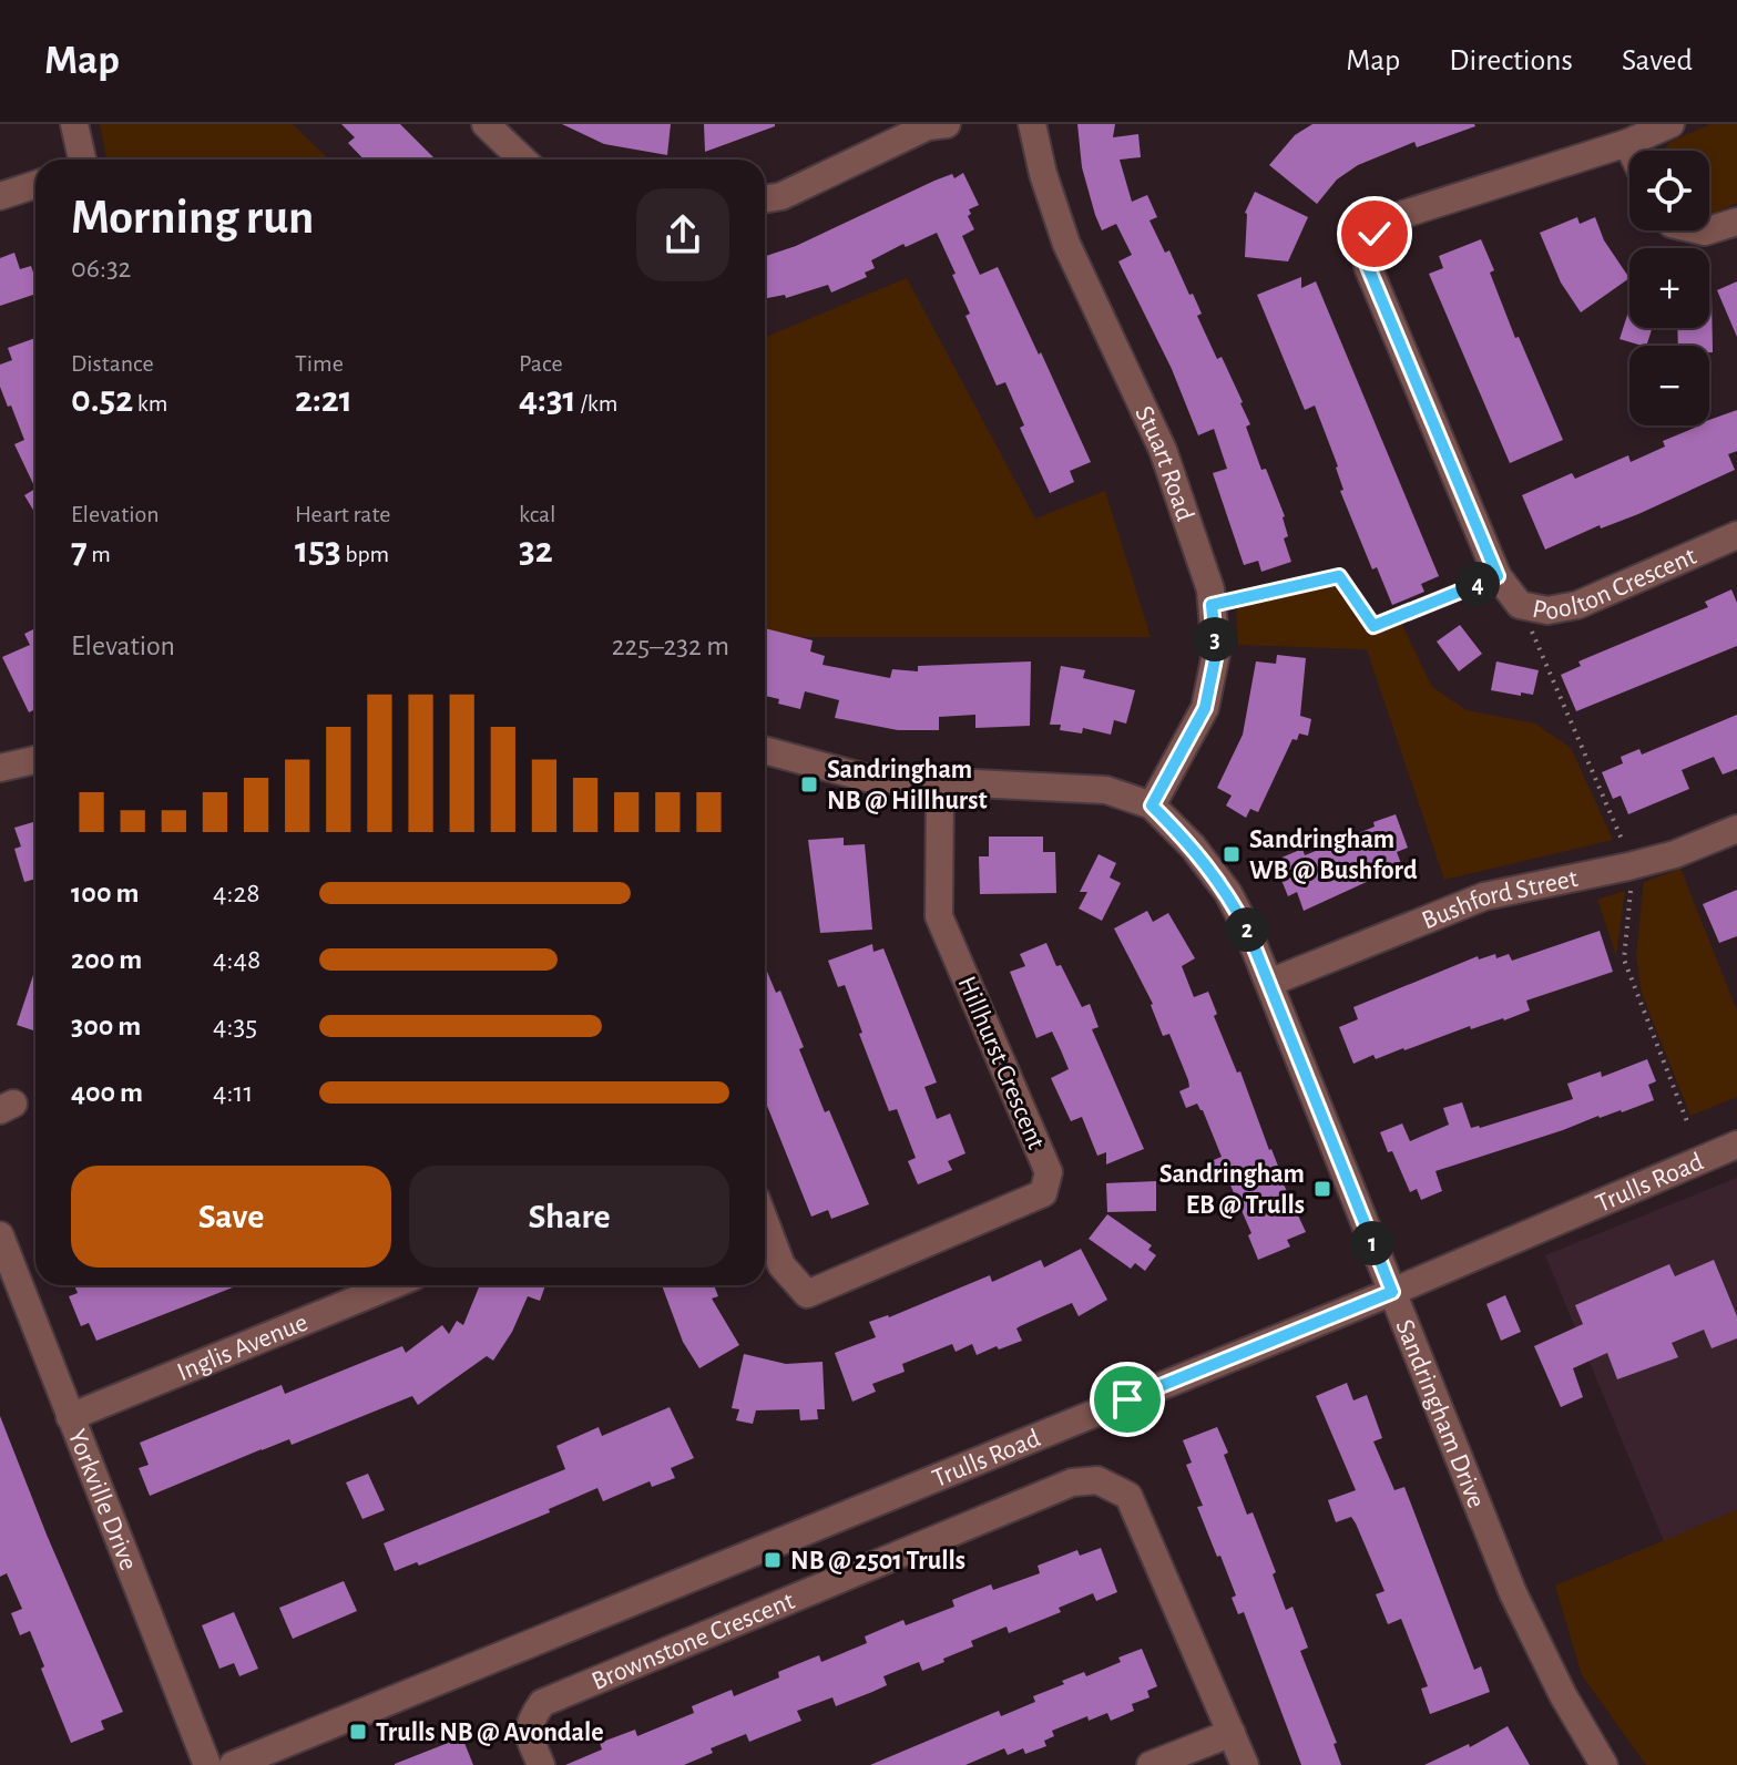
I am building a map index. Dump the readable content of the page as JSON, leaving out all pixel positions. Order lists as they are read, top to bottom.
{
  "streets": {
    "street": [
      "Stuart Road",
      "Poolton Crescent",
      "Bushford Street",
      "Hillhurst Crescent",
      "Trulls Road",
      "Inglis Avenue",
      "Sandringham Drive",
      "Yorkville Drive",
      "Brownstone Crescent"
    ]
  },
  "crossings": [
    ["Stuart Road", "Sandringham Drive"],
    ["Bushford Street", "Sandringham Drive"],
    ["Hillhurst Crescent", "Sandringham Drive"],
    ["Trulls Road", "Sandringham Drive"],
    ["Inglis Avenue", "Yorkville Drive"]
  ],
  "places": {
    "transit": [
      "Sandringham NB @ Hillhurst",
      "Sandringham WB @ Bushford",
      "Sandringham EB @ Trulls",
      "NB @ 2501 Trulls",
      "Trulls NB @ Avondale"
    ]
  },
  "page": {
    "header": "Map",
    "nav": ["Map", "Directions", "Saved"],
    "map_buttons": ["+", "−"],
    "heading": ["Morning run", "06:32"],
    "stats": [
      ["Distance", "0.52 km"],
      ["Time", "2:21"],
      ["Pace", "4:31 /km"],
      ["Elevation", "7 m"],
      ["Heart rate", "153 bpm"],
      ["kcal", "32"]
    ],
    "pins": [
      "4",
      "3",
      "2",
      "1"
    ],
    "chart": ["Elevation", "225–232 m"],
    "list": [
      {
        "name": "100 m",
        "note": "4:28"
      },
      {
        "name": "200 m",
        "note": "4:48"
      },
      {
        "name": "300 m",
        "note": "4:35"
      },
      {
        "name": "400 m",
        "note": "4:11"
      }
    ],
    "buttons": ["Save", "Share"]
  }
}
